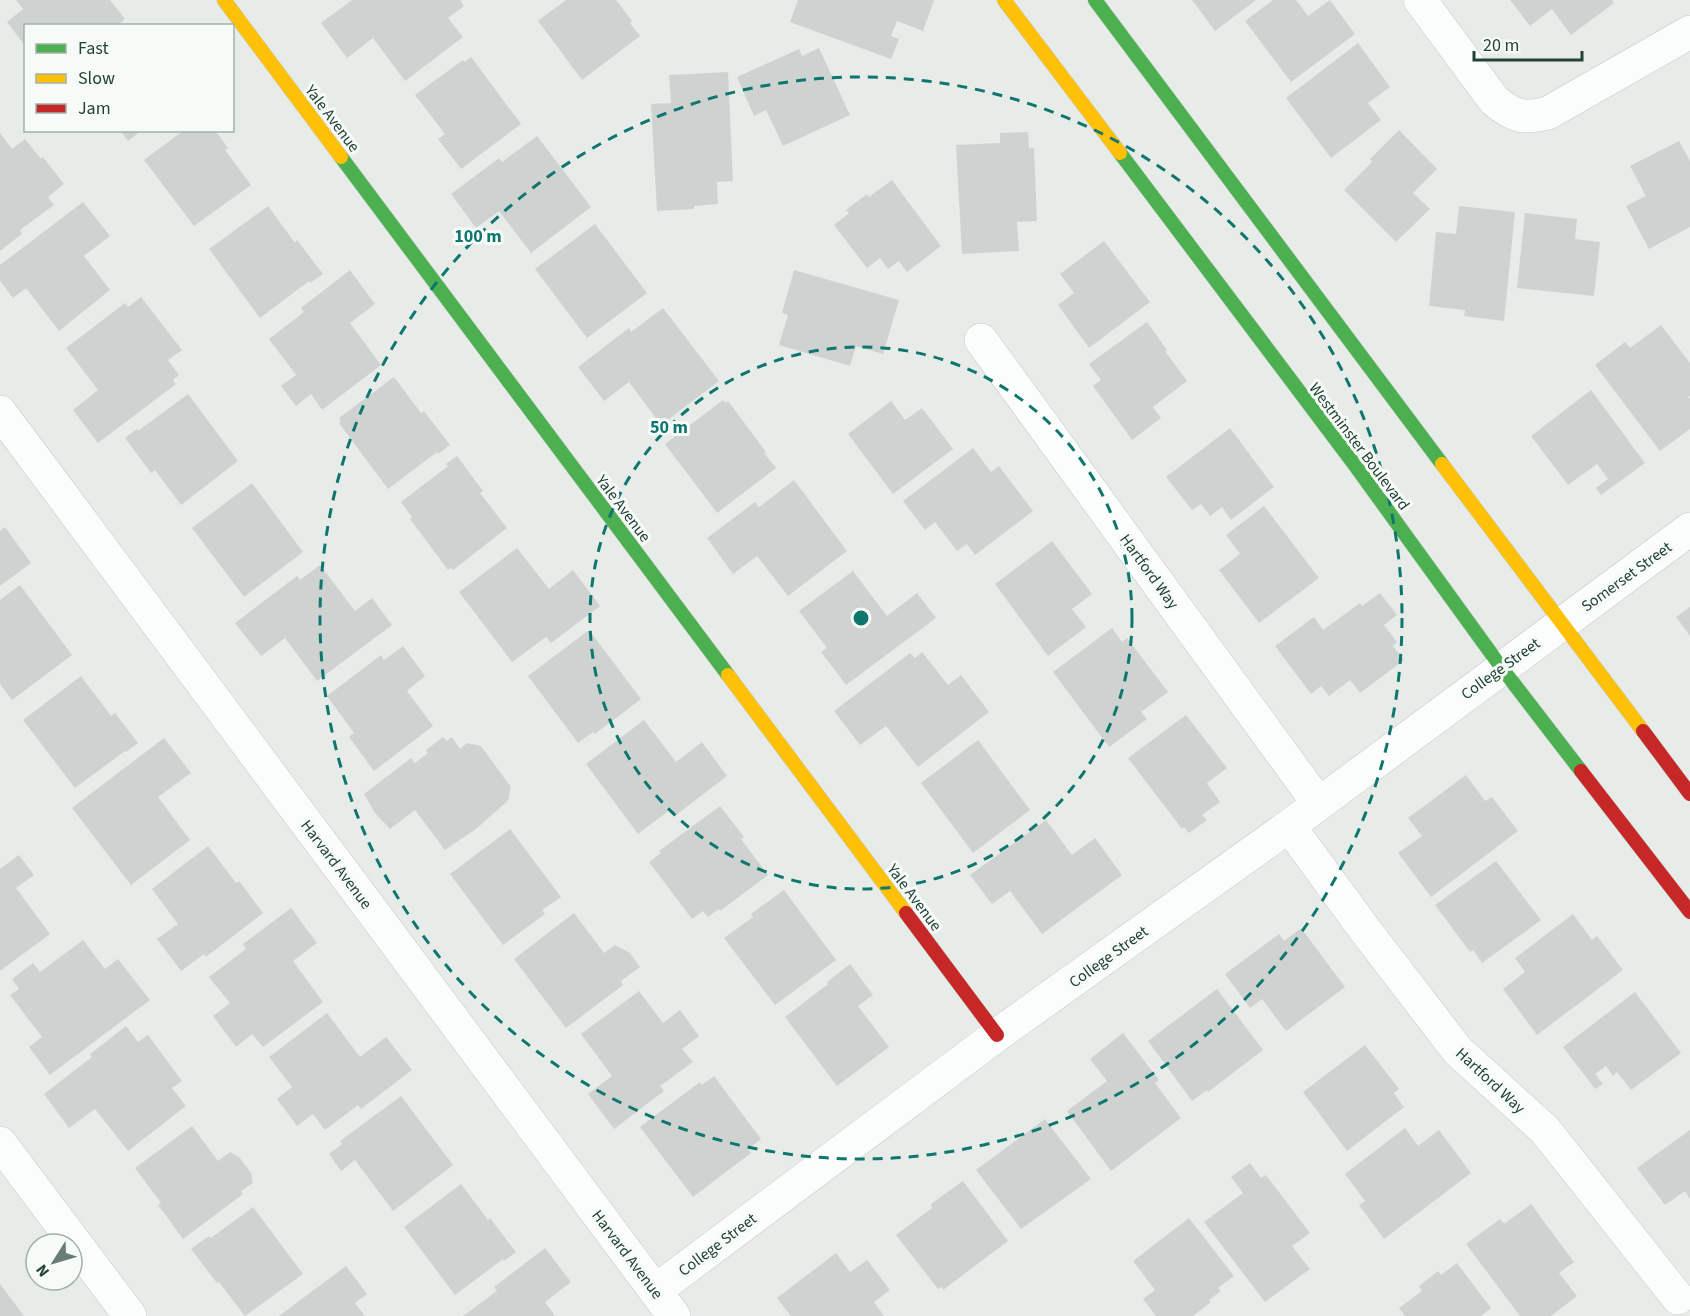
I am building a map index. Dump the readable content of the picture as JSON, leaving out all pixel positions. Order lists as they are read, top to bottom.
{
  "streets": {
    "main road": ["Yale Avenue", "Westminster Boulevard"],
    "street": [
      "Hartford Way",
      "Somerset Street",
      "College Street",
      "Harvard Avenue"
    ]
  },
  "crossings": [
    ["Yale Avenue", "College Street"],
    ["Westminster Boulevard", "College Street"],
    ["Hartford Way", "College Street"],
    ["Somerset Street", "College Street"],
    ["College Street", "Harvard Avenue"]
  ],
  "legend": ["Fast", "Slow", "Jam"],
  "scale_bar": "20 m",
  "north": "bottom left",
  "rings": ["100 m", "50 m"]
}
